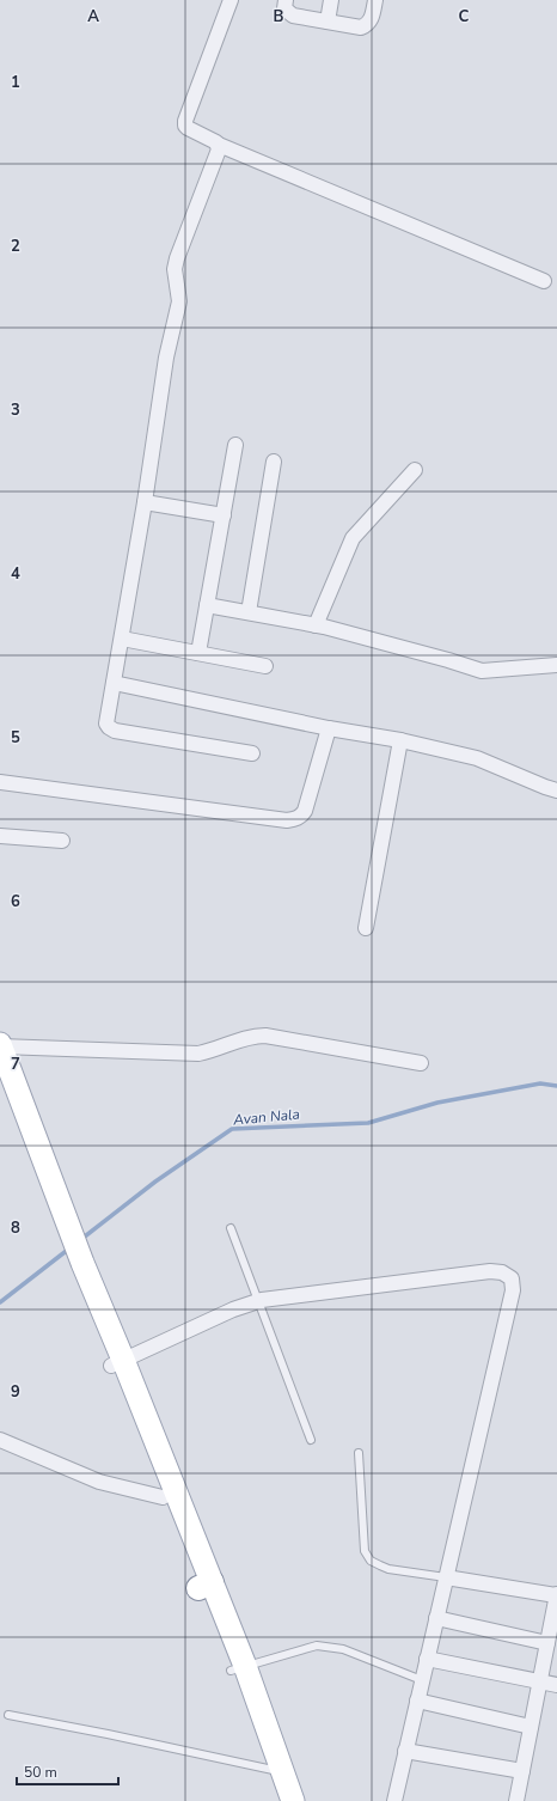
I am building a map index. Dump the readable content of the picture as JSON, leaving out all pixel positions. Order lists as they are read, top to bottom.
{
  "water": ["Avan Nala"],
  "scale_bar": "50 m",
  "grid": {
    "columns": ["A", "B", "C"],
    "rows": [
      "1",
      "2",
      "3",
      "4",
      "5",
      "6",
      "7",
      "8",
      "9"
    ]
  }
}
